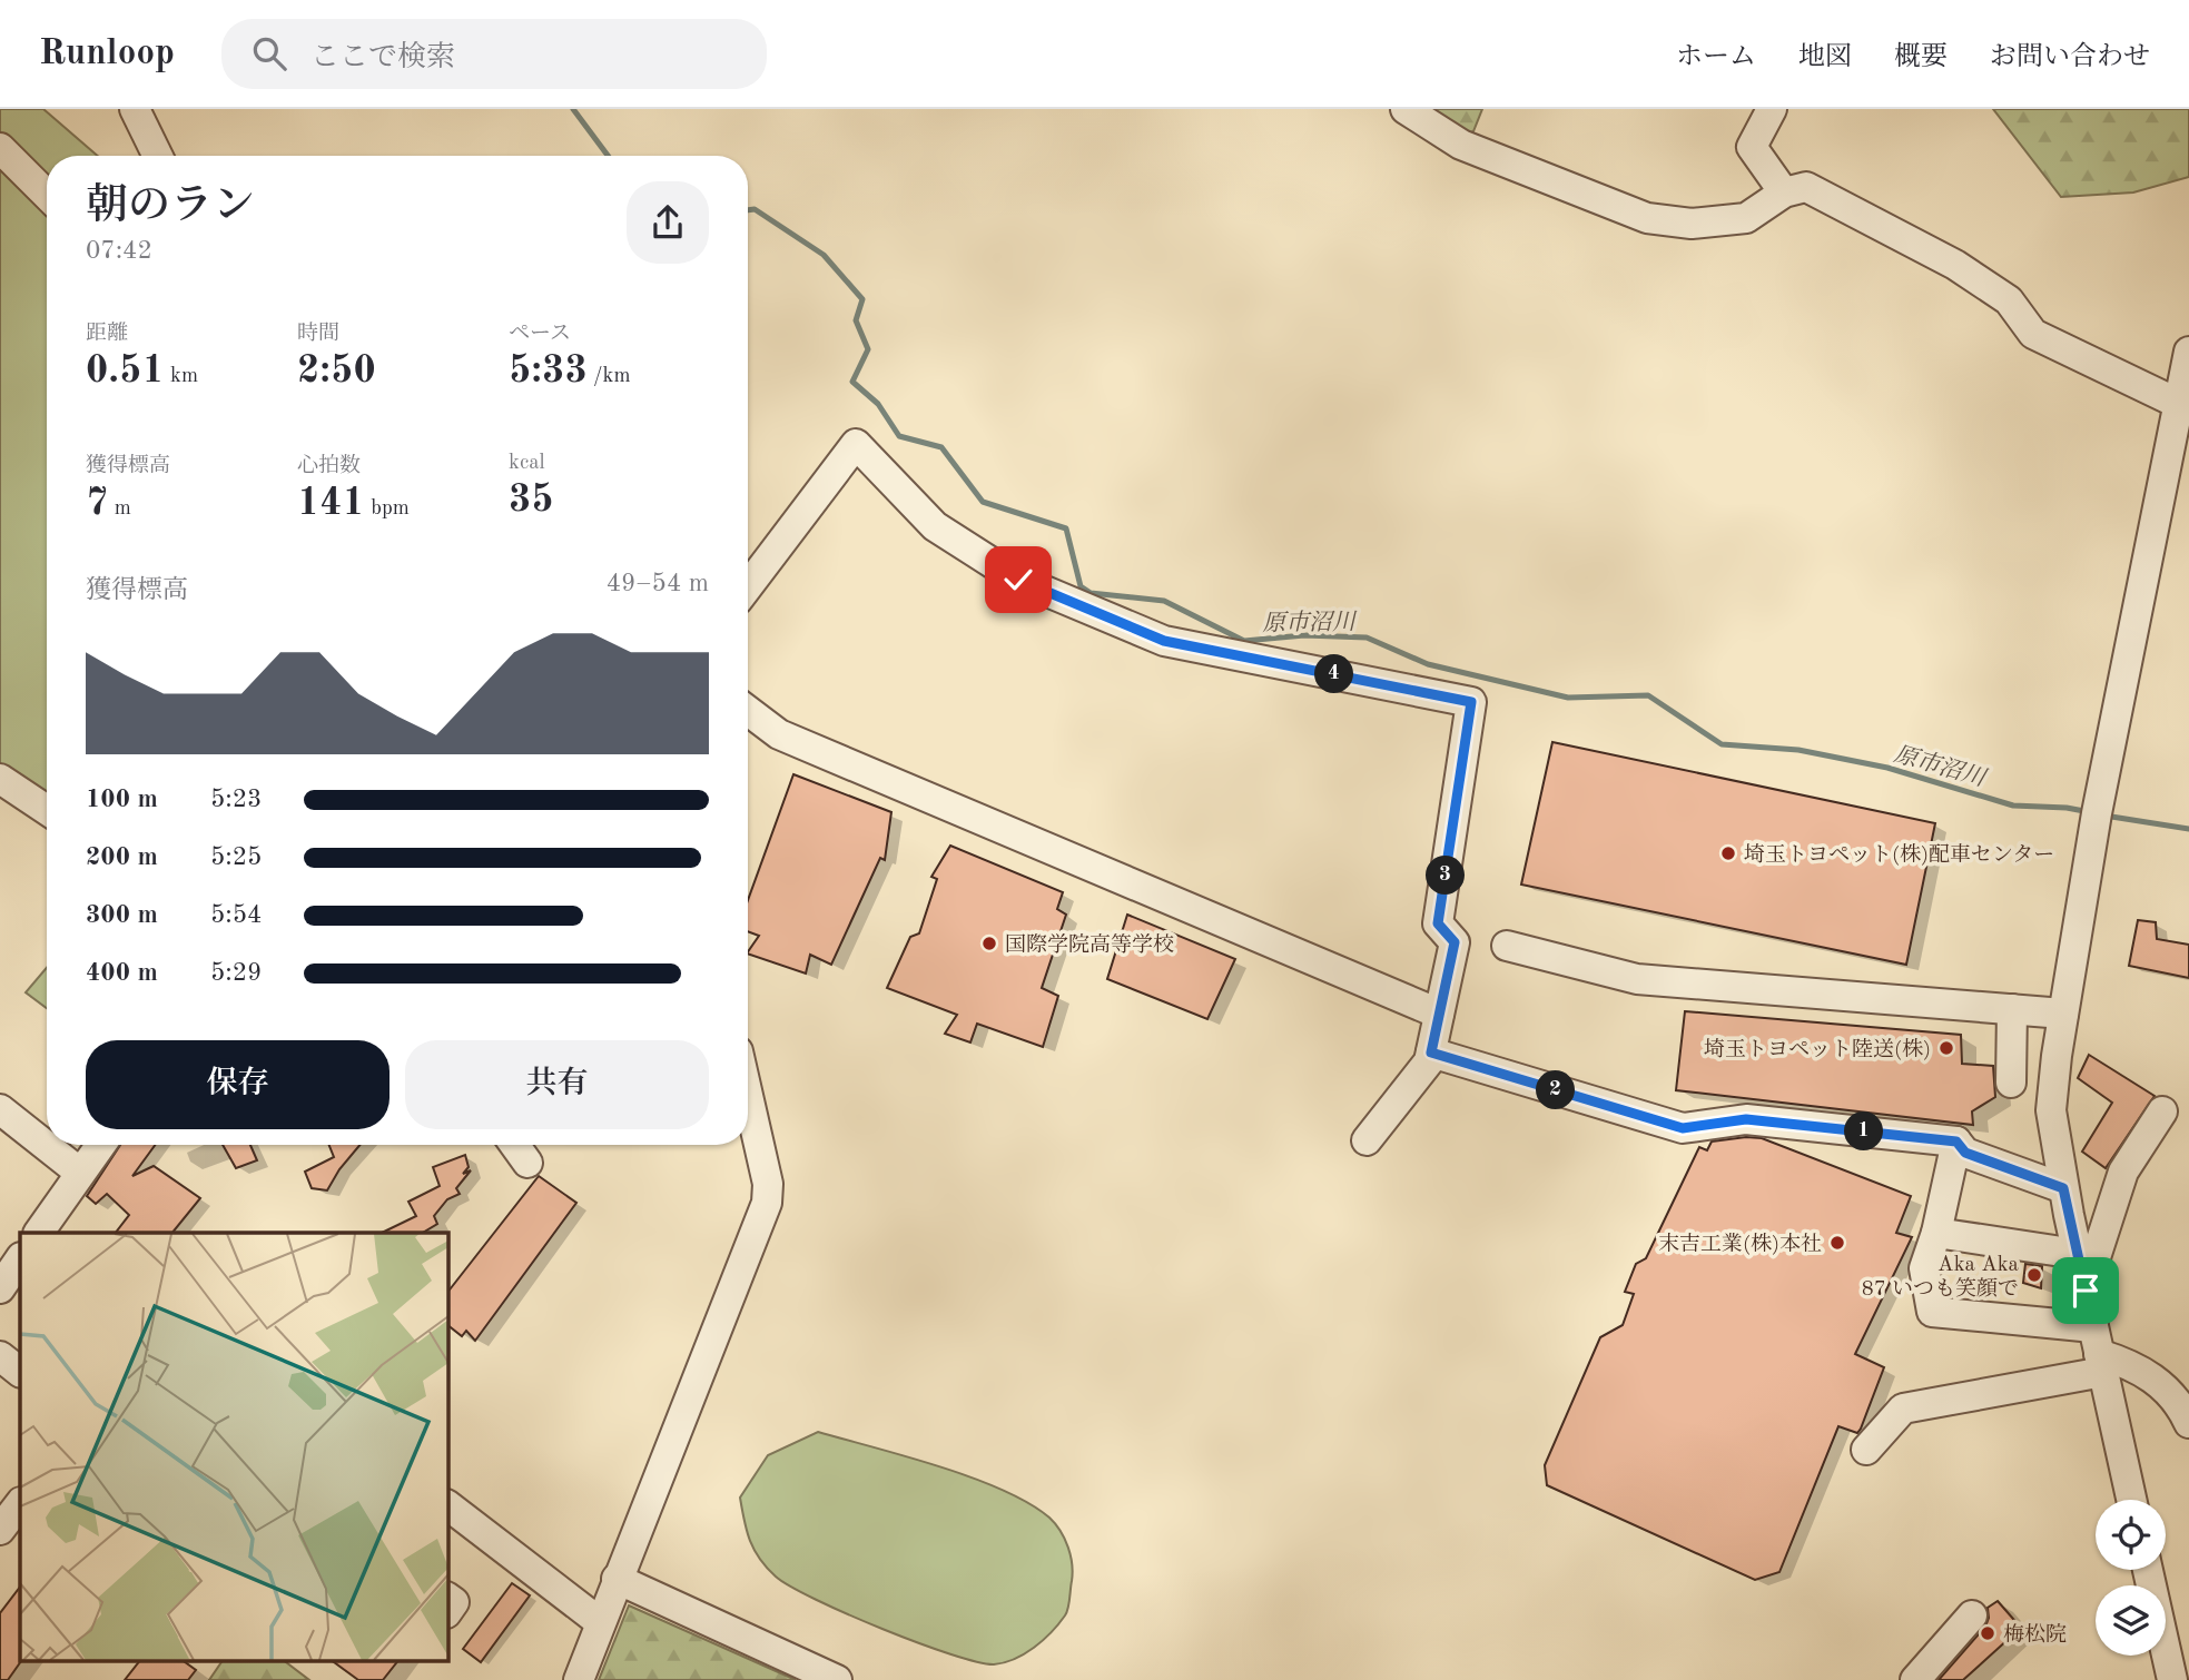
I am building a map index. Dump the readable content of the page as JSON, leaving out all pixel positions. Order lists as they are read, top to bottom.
{
  "water": ["原市沼川"],
  "places": [
    "埼玉トヨペット(株)配車センター",
    "国際学院高等学校",
    "埼玉トヨペット陸送(株)",
    "末吉工業(株)本社",
    "Aka Aka 87 いつも笑顔で",
    "梅松院"
  ],
  "page": {
    "header": "Runloop",
    "search": "ここで検索",
    "nav": [
      "ホーム",
      "地図",
      "概要",
      "お問い合わせ"
    ],
    "heading": ["朝のラン", "07:42"],
    "stats": [
      ["距離", "0.51 km"],
      ["時間", "2:50"],
      ["ペース", "5:33 /km"],
      ["獲得標高", "7 m"],
      ["心拍数", "141 bpm"],
      ["kcal", "35"]
    ],
    "chart": ["獲得標高", "49–54 m"],
    "pins": [
      "4",
      "3",
      "2",
      "1"
    ],
    "list": [
      {
        "name": "100 m",
        "note": "5:23"
      },
      {
        "name": "200 m",
        "note": "5:25"
      },
      {
        "name": "300 m",
        "note": "5:54"
      },
      {
        "name": "400 m",
        "note": "5:29"
      }
    ],
    "buttons": ["保存", "共有"]
  }
}
